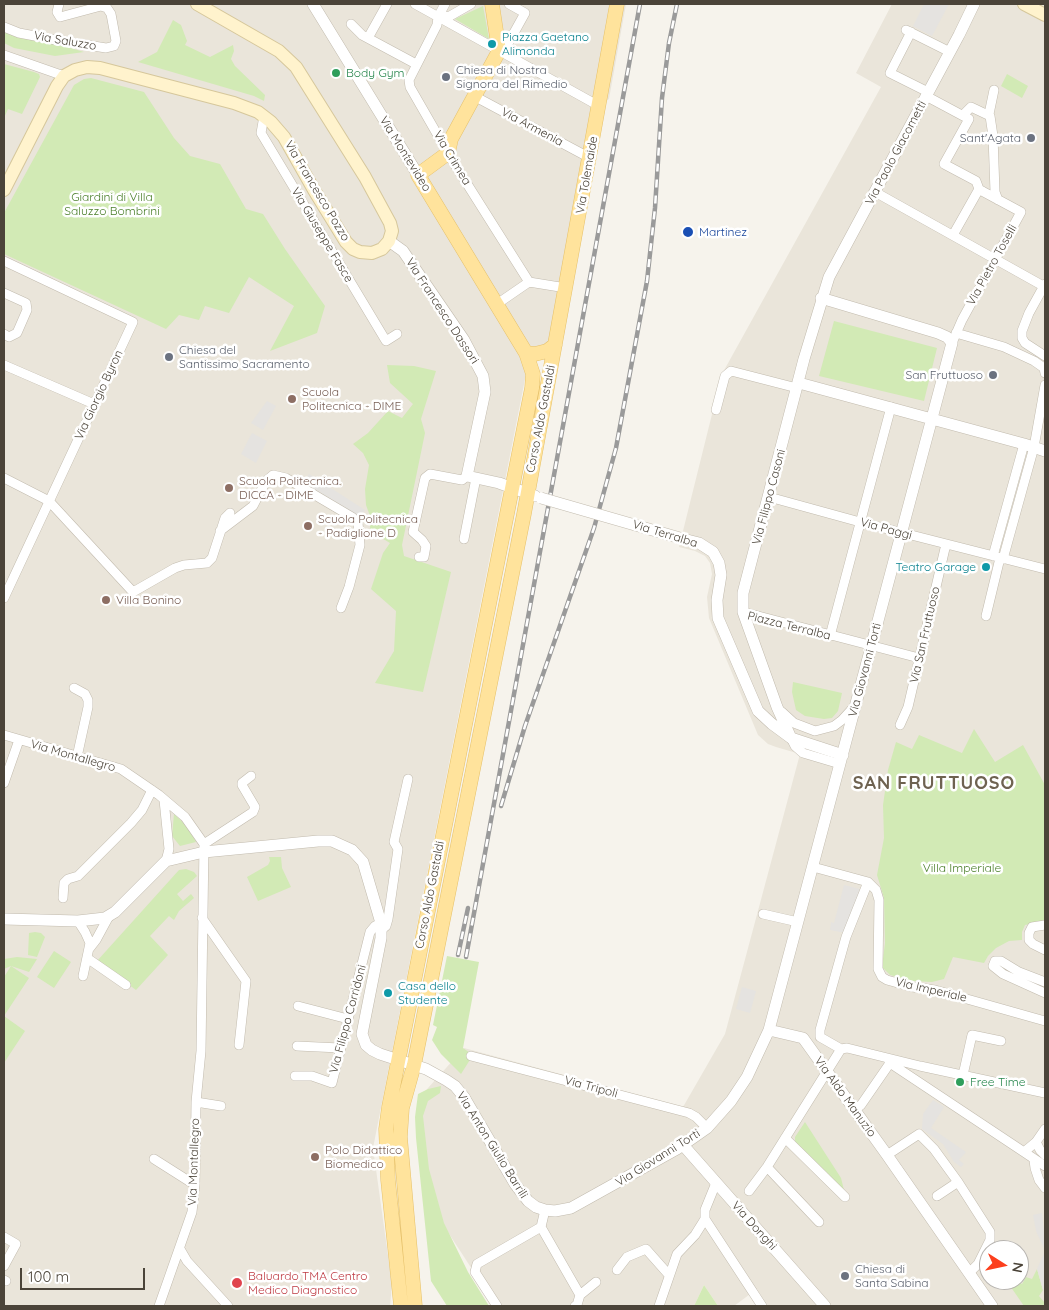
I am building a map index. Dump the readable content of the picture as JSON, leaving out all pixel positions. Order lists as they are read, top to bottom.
{
  "streets": {
    "main road": [
      "Via Montevideo",
      "Via Tolemaide",
      "Via Francesco Pozzo",
      "Corso Aldo Gastaldi"
    ],
    "street": [
      "Via Saluzzo",
      "Via Armenia",
      "Via Paolo Giacometti",
      "Via Crimea",
      "Via Giuseppe Fasce",
      "Via Pietro Toselli",
      "Via Francesco Dassori",
      "Via Giorgio Byron",
      "Via Filippo Casoni",
      "Via Paggi",
      "Via Terralba",
      "Piazza Terralba",
      "Via San Fruttuoso",
      "Via Giovanni Torti",
      "Via Montallegro",
      "Via Imperiale",
      "Via Filippo Corridoni",
      "Via Tripoli",
      "Via Aldo Manuzio",
      "Via Anton Giulio Barrili",
      "Via Donghi"
    ]
  },
  "crossings": [
    ["Via Armenia", "Via Tolemaide"],
    ["Via Paolo Giacometti", "Via Filippo Casoni"],
    ["Via Montevideo", "Corso Aldo Gastaldi"],
    ["Via Tolemaide", "Corso Aldo Gastaldi"],
    ["Via Francesco Pozzo", "Via Giuseppe Fasce"],
    ["Via Francesco Pozzo", "Via Francesco Dassori"],
    ["Via Pietro Toselli", "Via Giovanni Torti"],
    ["Corso Aldo Gastaldi", "Via Terralba"],
    ["Corso Aldo Gastaldi", "Via Filippo Corridoni"],
    ["Corso Aldo Gastaldi", "Via Anton Giulio Barrili"],
    ["Via Filippo Casoni", "Via Paggi"],
    ["Via Filippo Casoni", "Piazza Terralba"],
    ["Via Paggi", "Via San Fruttuoso"],
    ["Via Paggi", "Via Giovanni Torti"],
    ["Via Terralba", "Piazza Terralba"],
    ["Piazza Terralba", "Via San Fruttuoso"],
    ["Piazza Terralba", "Via Giovanni Torti"],
    ["Via Giovanni Torti", "Via Tripoli"],
    ["Via Giovanni Torti", "Via Aldo Manuzio"],
    ["Via Giovanni Torti", "Via Anton Giulio Barrili"],
    ["Via Giovanni Torti", "Via Donghi"],
    ["Via Montallegro", "Via Filippo Corridoni"],
    ["Via Filippo Corridoni", "Via Anton Giulio Barrili"]
  ],
  "districts": ["SAN FRUTTUOSO"],
  "parks": ["Giardini di Villa Saluzzo Bombrini", "Villa Imperiale"],
  "places": [
    "Piazza Gaetano Alimonda",
    "Body Gym",
    "Chiesa di Nostra Signora del Rimedio",
    "Sant'Agata",
    "Martinez",
    "Chiesa del Santissimo Sacramento",
    "San Fruttuoso",
    "Scuola Politecnica - DIME",
    "Scuola Politecnica. DICCA - DIME",
    "Scuola Politecnica - Padiglione D",
    "Teatro Garage",
    "Villa Bonino",
    "Casa dello Studente",
    "Free Time",
    "Polo Didattico Biomedico",
    "Chiesa di Santa Sabina",
    "Baluardo TMA Centro Medico Diagnostico"
  ],
  "scale_bar": "100 m",
  "north": "right"
}
